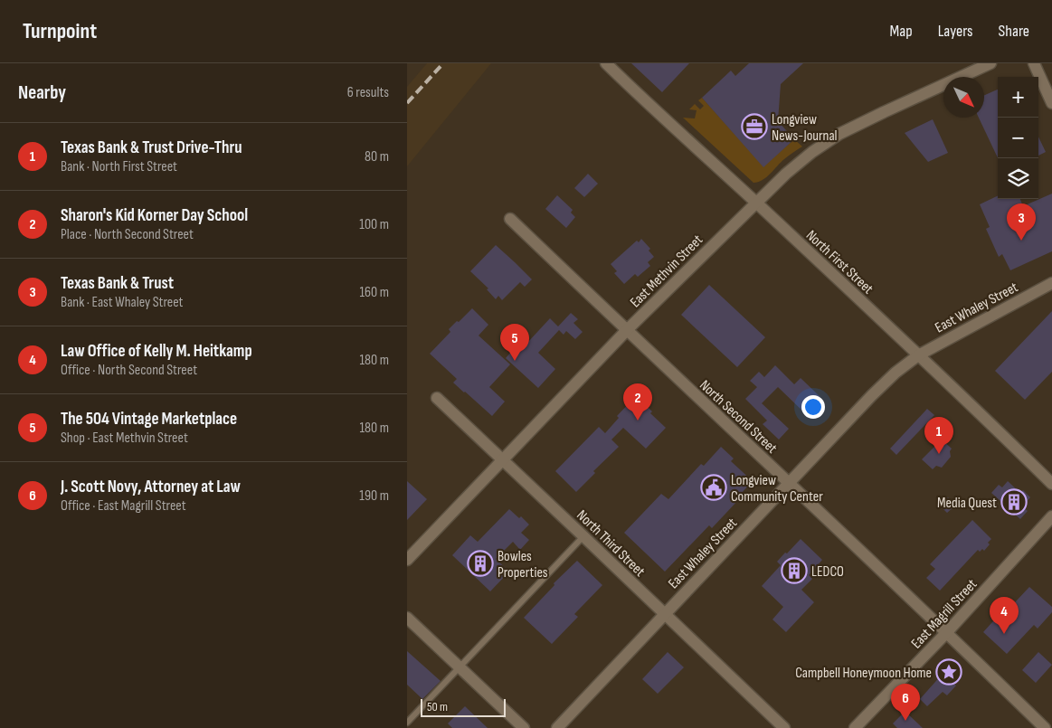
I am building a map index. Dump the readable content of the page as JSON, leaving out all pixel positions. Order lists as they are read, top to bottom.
{
  "streets": {
    "street": [
      "North First Street",
      "East Methvin Street",
      "East Whaley Street",
      "North Second Street",
      "North Third Street",
      "East Magrill Street"
    ]
  },
  "crossings": [
    ["North First Street", "East Methvin Street"],
    ["North First Street", "East Whaley Street"],
    ["East Methvin Street", "North Second Street"],
    ["East Methvin Street", "North Third Street"],
    ["East Whaley Street", "North Second Street"],
    ["East Whaley Street", "North Third Street"],
    ["North Second Street", "East Magrill Street"]
  ],
  "places": {
    "office": ["Longview News-Journal"],
    "public building": ["Longview Community Center"],
    "building": ["Media Quest", "Bowles Properties", "LEDCO"],
    "place": ["Campbell Honeymoon Home"]
  },
  "scale_bar": "50 m",
  "north": "bottom right",
  "page": {
    "header": "Turnpoint",
    "nav": ["Map", "Layers", "Share"],
    "heading": ["Nearby", "6 results"],
    "map_buttons": ["+", "−"],
    "list": [
      {
        "mark": "1",
        "name": "Texas Bank & Trust Drive-Thru",
        "note": "Bank · North First Street",
        "value": "80 m"
      },
      {
        "mark": "2",
        "name": "Sharon's Kid Korner Day School",
        "note": "Place · North Second Street",
        "value": "100 m"
      },
      {
        "mark": "3",
        "name": "Texas Bank & Trust",
        "note": "Bank · East Whaley Street",
        "value": "160 m"
      },
      {
        "mark": "4",
        "name": "Law Office of Kelly M. Heitkamp",
        "note": "Office · North Second Street",
        "value": "180 m"
      },
      {
        "mark": "5",
        "name": "The 504 Vintage Marketplace",
        "note": "Shop · East Methvin Street",
        "value": "180 m"
      },
      {
        "mark": "6",
        "name": "J. Scott Novy, Attorney at Law",
        "note": "Office · East Magrill Street",
        "value": "190 m"
      }
    ],
    "pins": [
      "3",
      "5",
      "2",
      "1",
      "4",
      "6"
    ],
    "scale": "50 m"
  }
}
